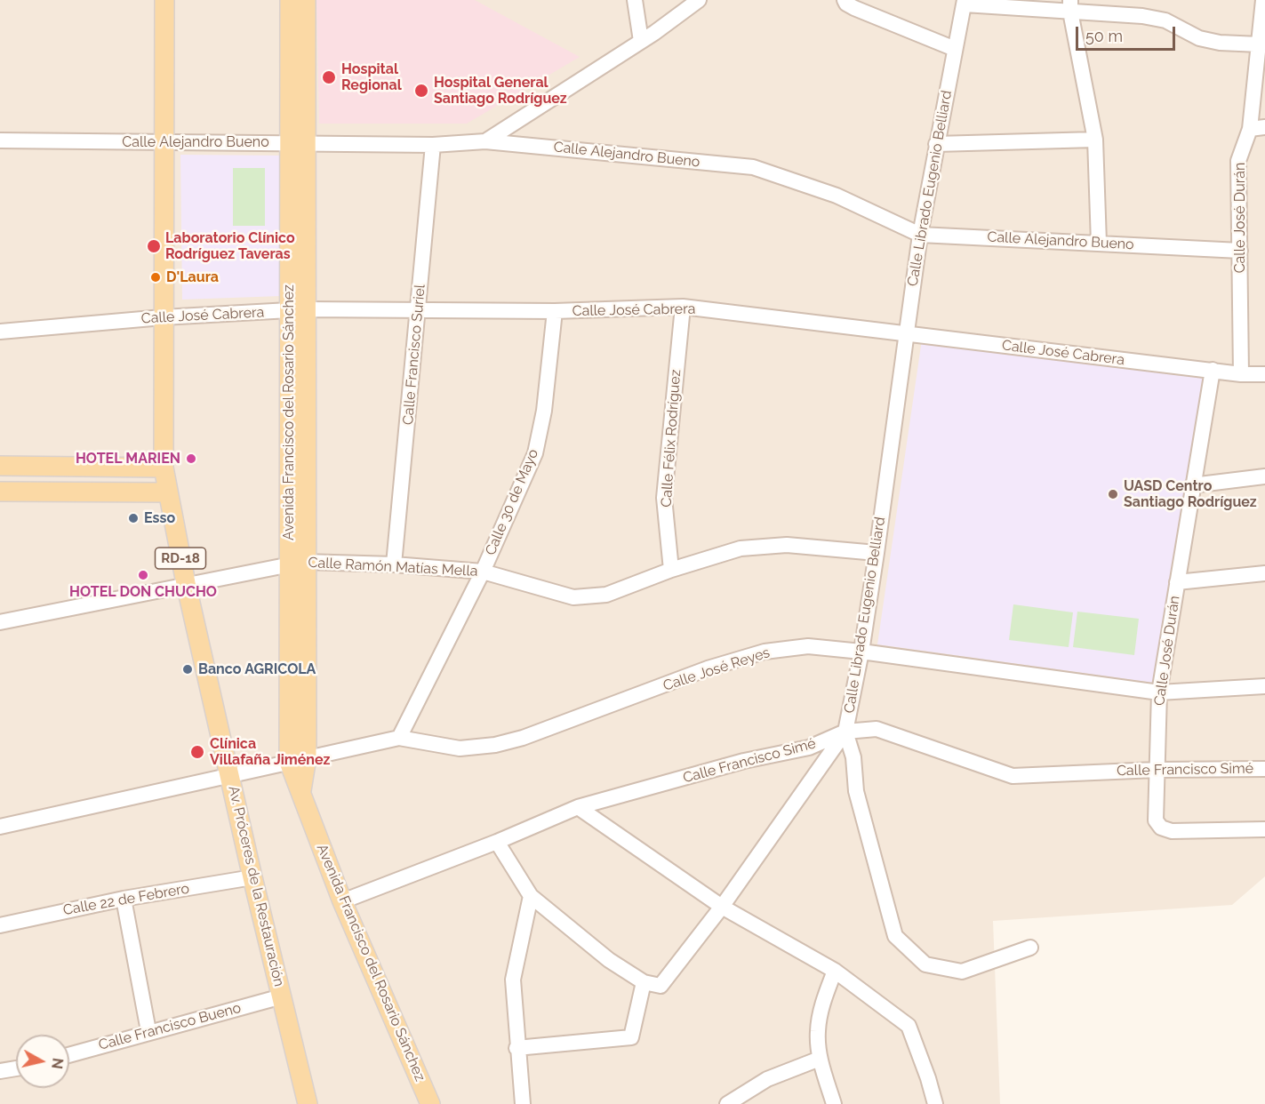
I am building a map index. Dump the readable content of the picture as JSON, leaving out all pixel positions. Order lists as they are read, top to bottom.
{
  "streets": {
    "main road": ["Avenida Francisco del Rosario Sánchez", "RD-18", "Av. Próceres de la Restauración"],
    "street": [
      "Calle Alejandro Bueno",
      "Calle Librado Eugenio Belliard",
      "Calle José Durán",
      "Calle José Cabrera",
      "Calle Francisco Suriel",
      "Calle Félix Rodríguez",
      "Calle 30 de Mayo",
      "Calle Ramón Matías Mella",
      "Calle José Reyes",
      "Calle Francisco Simé",
      "Calle 22 de Febrero",
      "Calle Francisco Bueno"
    ]
  },
  "crossings": [
    ["Calle Alejandro Bueno", "Calle Librado Eugenio Belliard"],
    ["Calle Alejandro Bueno", "Calle José Durán"],
    ["Calle Alejandro Bueno", "Calle Francisco Suriel"],
    ["Calle Alejandro Bueno", "Avenida Francisco del Rosario Sánchez"],
    ["Calle Alejandro Bueno", "Av. Próceres de la Restauración"],
    ["Calle Librado Eugenio Belliard", "Calle José Cabrera"],
    ["Calle Librado Eugenio Belliard", "Calle Ramón Matías Mella"],
    ["Calle Librado Eugenio Belliard", "Calle José Reyes"],
    ["Calle Librado Eugenio Belliard", "Calle Francisco Simé"],
    ["Calle José Durán", "Calle José Cabrera"],
    ["Calle José Durán", "Calle José Reyes"],
    ["Calle José Durán", "Calle Francisco Simé"],
    ["Calle José Cabrera", "Calle Francisco Suriel"],
    ["Calle José Cabrera", "Avenida Francisco del Rosario Sánchez"],
    ["Calle José Cabrera", "Calle Félix Rodríguez"],
    ["Calle José Cabrera", "Calle 30 de Mayo"],
    ["Calle José Cabrera", "Av. Próceres de la Restauración"],
    ["Calle Francisco Suriel", "Calle Ramón Matías Mella"],
    ["Avenida Francisco del Rosario Sánchez", "Calle Ramón Matías Mella"],
    ["Avenida Francisco del Rosario Sánchez", "Calle José Reyes"],
    ["Avenida Francisco del Rosario Sánchez", "Calle Francisco Simé"],
    ["Calle Félix Rodríguez", "Calle Ramón Matías Mella"],
    ["Calle 30 de Mayo", "Calle Ramón Matías Mella"],
    ["Calle 30 de Mayo", "Calle José Reyes"],
    ["Calle Ramón Matías Mella", "Av. Próceres de la Restauración"],
    ["Calle José Reyes", "Av. Próceres de la Restauración"],
    ["Av. Próceres de la Restauración", "Calle 22 de Febrero"],
    ["Av. Próceres de la Restauración", "Calle Francisco Bueno"]
  ],
  "places": [
    "Hospital Regional",
    "Hospital General Santiago Rodríguez",
    "Laboratorio Clínico Rodríguez Taveras",
    "D'Laura",
    "HOTEL MARIEN",
    "UASD Centro Santiago Rodríguez",
    "Esso",
    "HOTEL DON CHUCHO",
    "Banco AGRICOLA",
    "Clínica Villafaña Jiménez"
  ],
  "scale_bar": "50 m",
  "north": "right"
}
